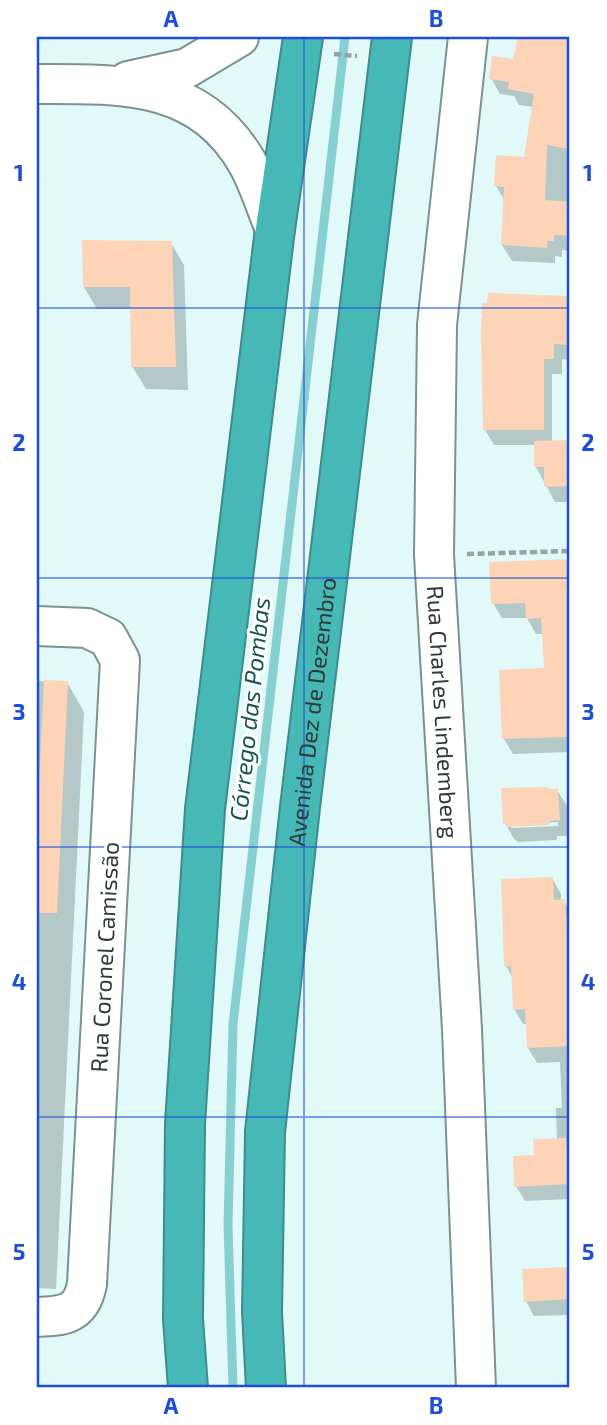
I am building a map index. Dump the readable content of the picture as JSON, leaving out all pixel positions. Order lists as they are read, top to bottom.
{
  "streets": {
    "highway": ["Avenida Dez de Dezembro"],
    "street": ["Rua Charles Lindemberg", "Rua Coronel Camissão"]
  },
  "water": ["Córrego das Pombas"],
  "grid": {
    "columns": ["A", "B"],
    "rows": [
      "1",
      "2",
      "3",
      "4",
      "5"
    ]
  }
}
